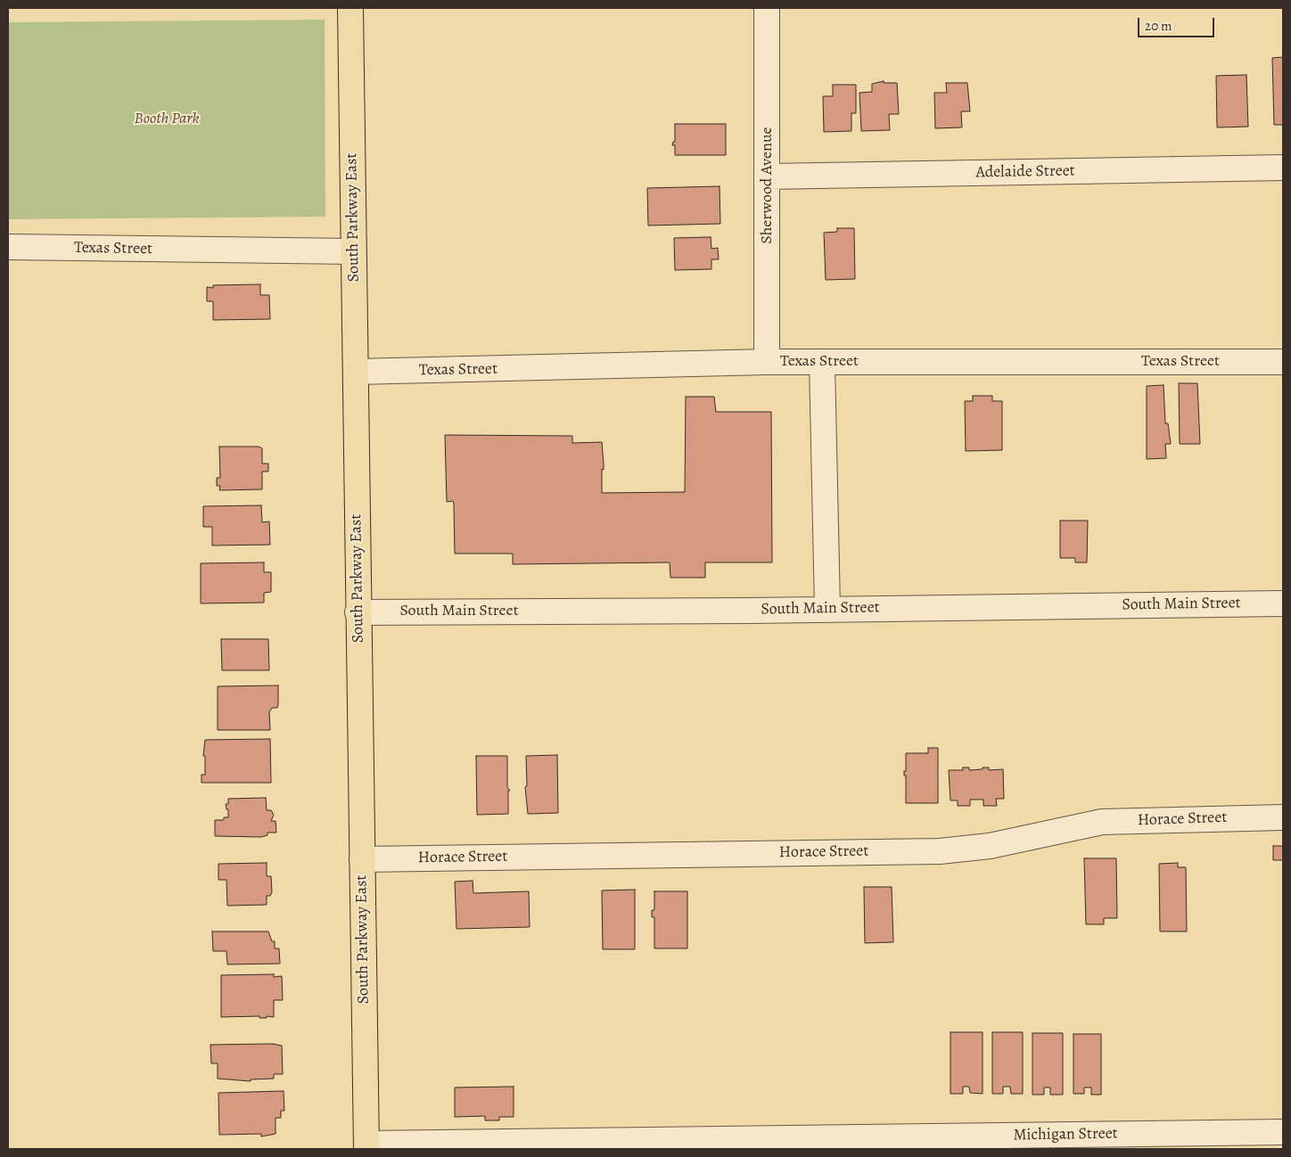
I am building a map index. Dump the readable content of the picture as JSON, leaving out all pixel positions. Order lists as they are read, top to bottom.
{
  "streets": {
    "main road": ["South Parkway East"],
    "street": [
      "Adelaide Street",
      "Sherwood Avenue",
      "Texas Street",
      "South Main Street",
      "Horace Street",
      "Michigan Street"
    ]
  },
  "crossings": [
    ["Adelaide Street", "Sherwood Avenue"],
    ["Sherwood Avenue", "Texas Street"],
    ["South Parkway East", "Texas Street"],
    ["South Parkway East", "South Main Street"],
    ["South Parkway East", "Horace Street"],
    ["South Parkway East", "Michigan Street"]
  ],
  "parks": ["Booth Park"],
  "scale_bar": "20 m"
}
